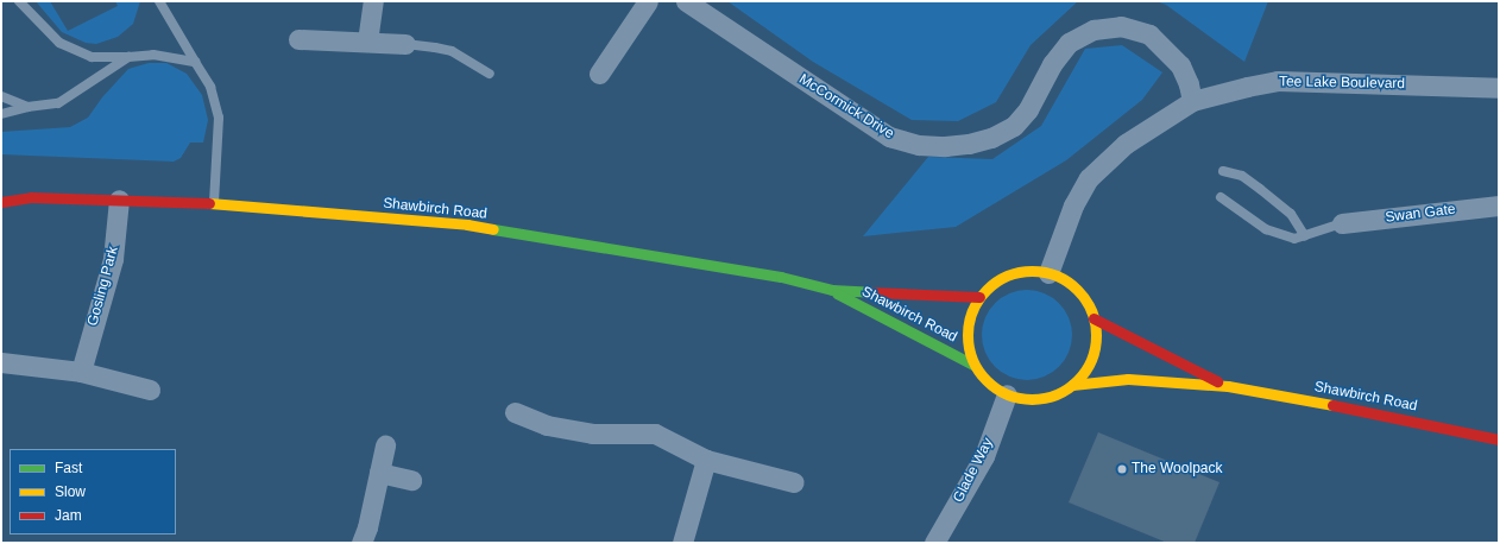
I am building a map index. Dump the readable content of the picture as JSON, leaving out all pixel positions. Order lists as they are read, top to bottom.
{
  "streets": {
    "main road": ["Shawbirch Road"],
    "street": [
      "Tee Lake Boulevard",
      "McCormick Drive",
      "Swan Gate",
      "Gosling Park",
      "Glade Way"
    ]
  },
  "crossings": [
    ["Tee Lake Boulevard", "McCormick Drive"],
    ["Tee Lake Boulevard", "Shawbirch Road"],
    ["Tee Lake Boulevard", "Glade Way"],
    ["Shawbirch Road", "Gosling Park"],
    ["Shawbirch Road", "Glade Way"]
  ],
  "places": ["The Woolpack"],
  "legend": ["Fast", "Slow", "Jam"]
}
